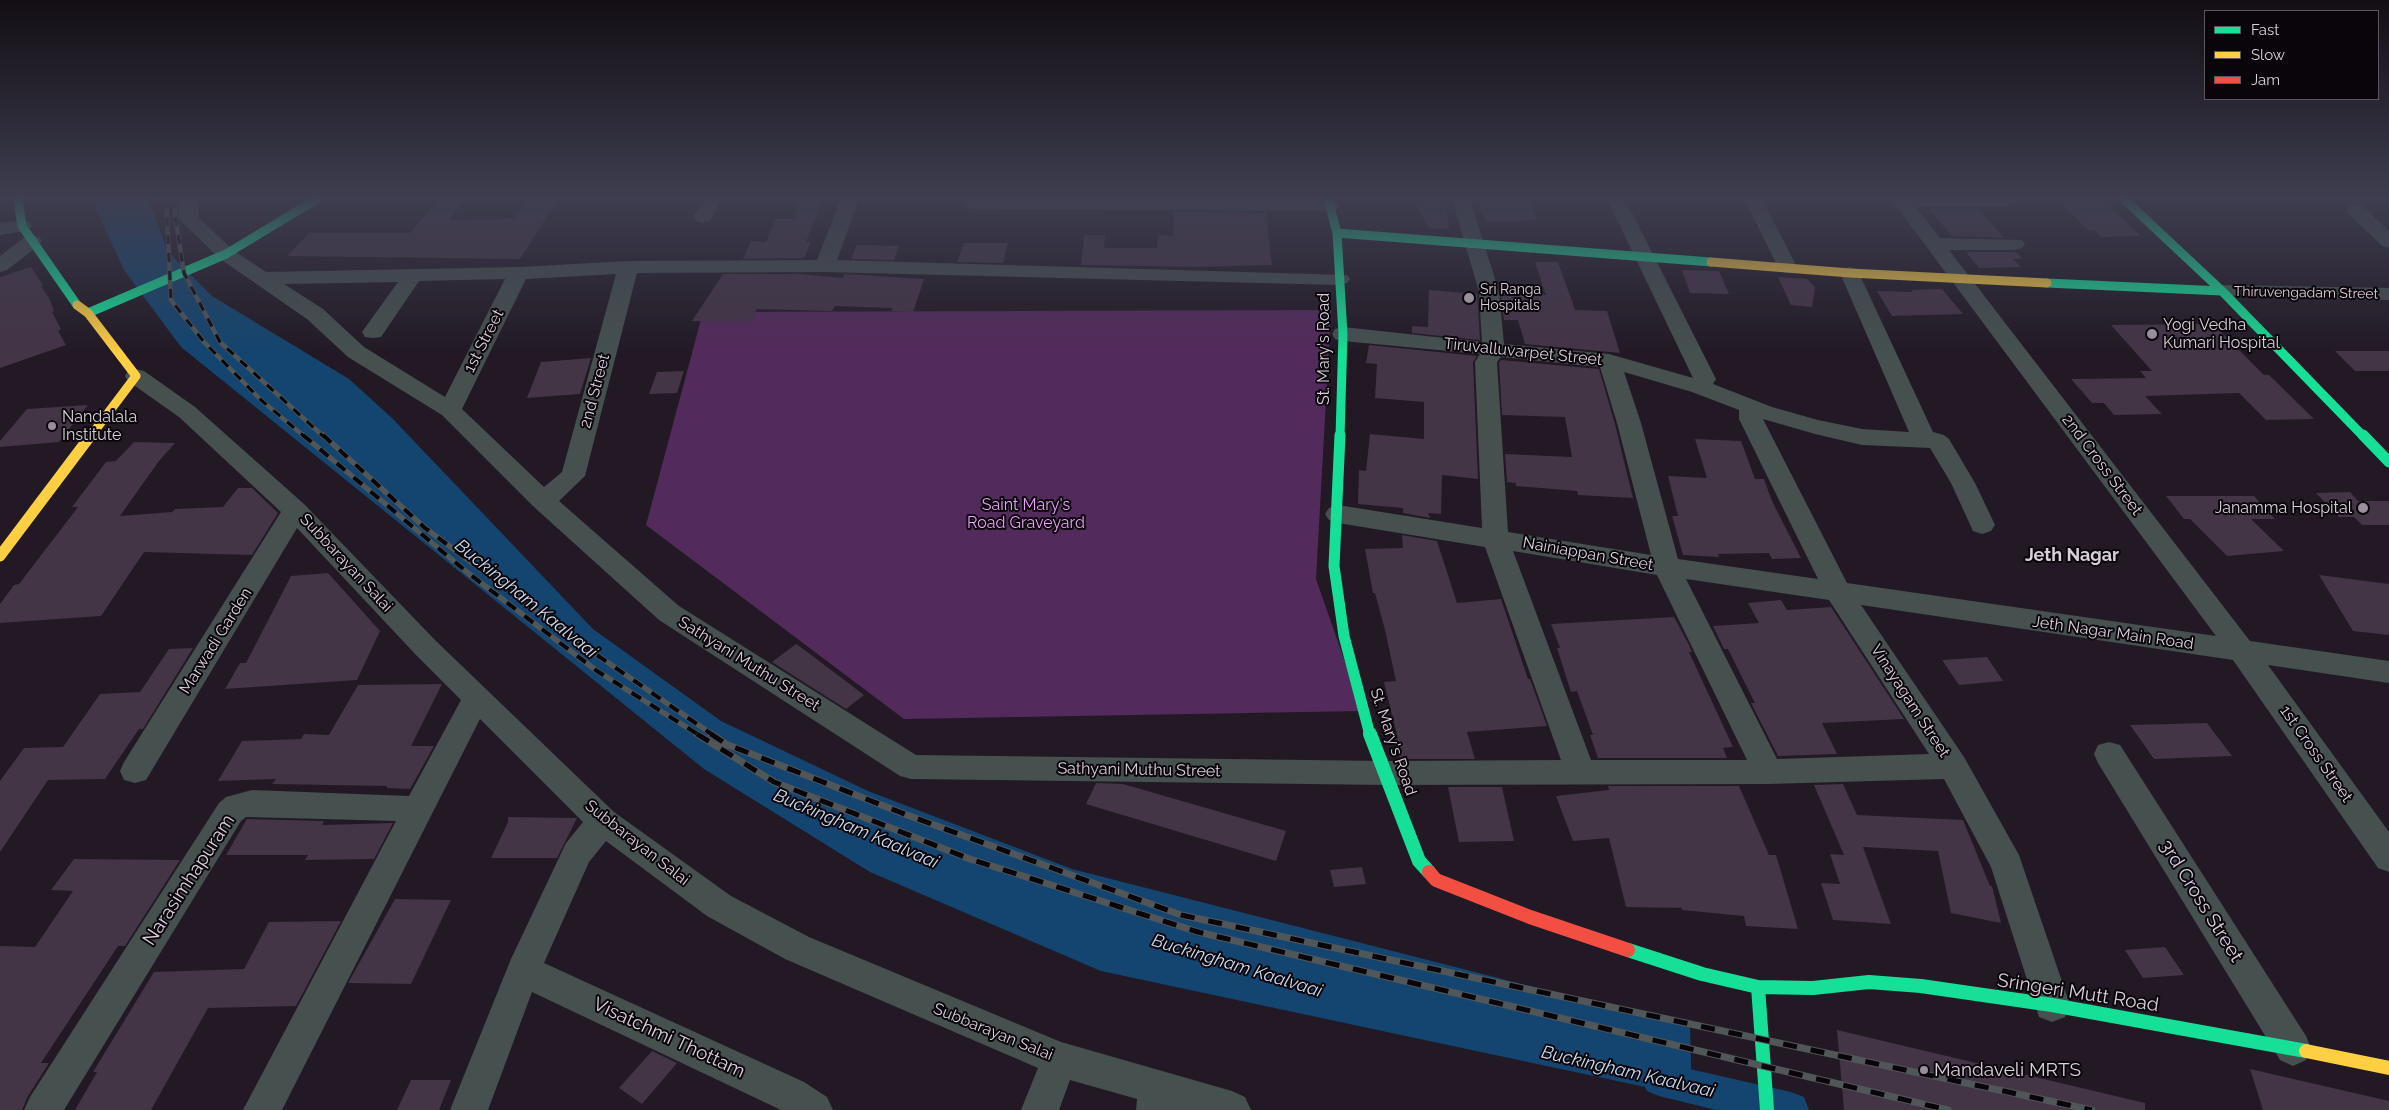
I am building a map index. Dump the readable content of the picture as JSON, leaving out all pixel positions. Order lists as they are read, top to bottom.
{
  "streets": {
    "main road": ["St. Mary's Road", "Sringeri Mutt Road"],
    "street": [
      "Thiruvengadam Street",
      "1st Street",
      "Tiruvalluvarpet Street",
      "2nd Street",
      "2nd Cross Street",
      "Nainiappan Street",
      "Subbarayan Salai",
      "Jeth Nagar Main Road",
      "Marwadi Garden",
      "Sathyani Muthu Street",
      "Vinayagam Street",
      "1st Cross Street",
      "Narasimhapuram",
      "3rd Cross Street",
      "Visatchmi Thottam"
    ]
  },
  "crossings": [
    ["1st Street", "Sathyani Muthu Street"],
    ["St. Mary's Road", "Tiruvalluvarpet Street"],
    ["St. Mary's Road", "Nainiappan Street"],
    ["St. Mary's Road", "Sathyani Muthu Street"],
    ["St. Mary's Road", "Sringeri Mutt Road"],
    ["Tiruvalluvarpet Street", "Vinayagam Street"],
    ["2nd Street", "Sathyani Muthu Street"],
    ["2nd Cross Street", "Jeth Nagar Main Road"],
    ["2nd Cross Street", "1st Cross Street"],
    ["Nainiappan Street", "Jeth Nagar Main Road"],
    ["Nainiappan Street", "Vinayagam Street"],
    ["Subbarayan Salai", "Marwadi Garden"],
    ["Jeth Nagar Main Road", "Vinayagam Street"],
    ["Jeth Nagar Main Road", "1st Cross Street"],
    ["Sathyani Muthu Street", "Vinayagam Street"],
    ["Vinayagam Street", "Sringeri Mutt Road"],
    ["3rd Cross Street", "Sringeri Mutt Road"]
  ],
  "districts": ["Jeth Nagar"],
  "water": ["Buckingham Kaalvaai"],
  "parks": ["Saint Mary's Road Graveyard"],
  "places": [
    "Sri Ranga Hospitals",
    "Yogi Vedha Kumari Hospital",
    "Nandalala Institute",
    "Janamma Hospital",
    "Mandaveli MRTS"
  ],
  "legend": ["Fast", "Slow", "Jam"]
}
